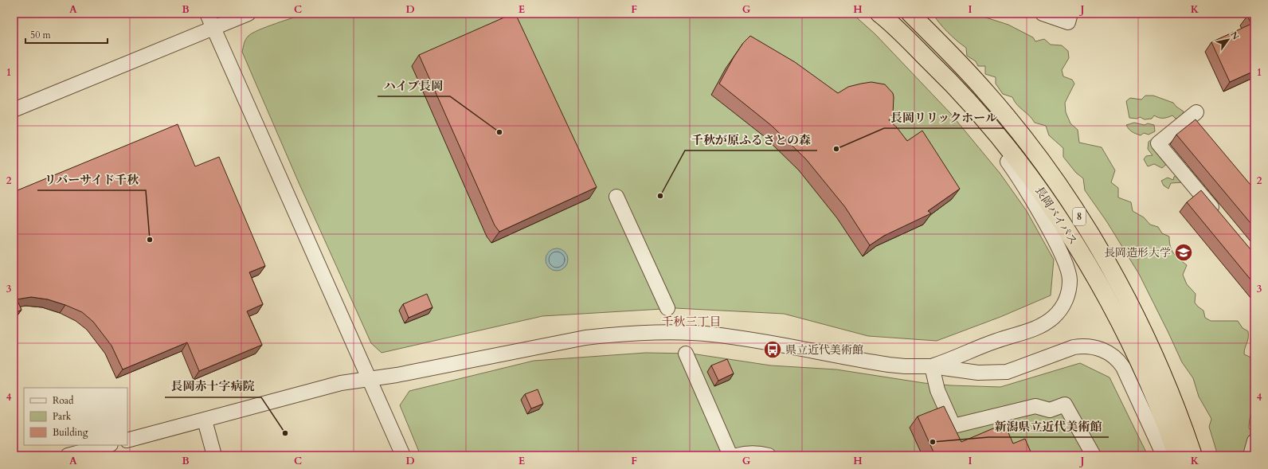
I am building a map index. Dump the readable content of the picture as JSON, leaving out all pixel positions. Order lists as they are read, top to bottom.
{
  "streets": {
    "highway": ["長岡バイパス", "8"]
  },
  "districts": ["千秋三丁目"],
  "places": {
    "other": [
      "ハイブ長岡",
      "長岡リリックホール",
      "千秋が原ふるさとの森",
      "リバーサイド千秋",
      "長岡赤十字病院",
      "新潟県立近代美術館"
    ],
    "school or university": ["長岡造形大学"],
    "bus stop": ["県立近代美術館"]
  },
  "legend": ["Road", "Park", "Building"],
  "scale_bar": "50 m",
  "north": "top right",
  "grid": {
    "columns": [
      "A",
      "B",
      "C",
      "D",
      "E",
      "F",
      "G",
      "H",
      "I",
      "J",
      "K"
    ],
    "rows": [
      "1",
      "2",
      "3",
      "4"
    ]
  }
}
